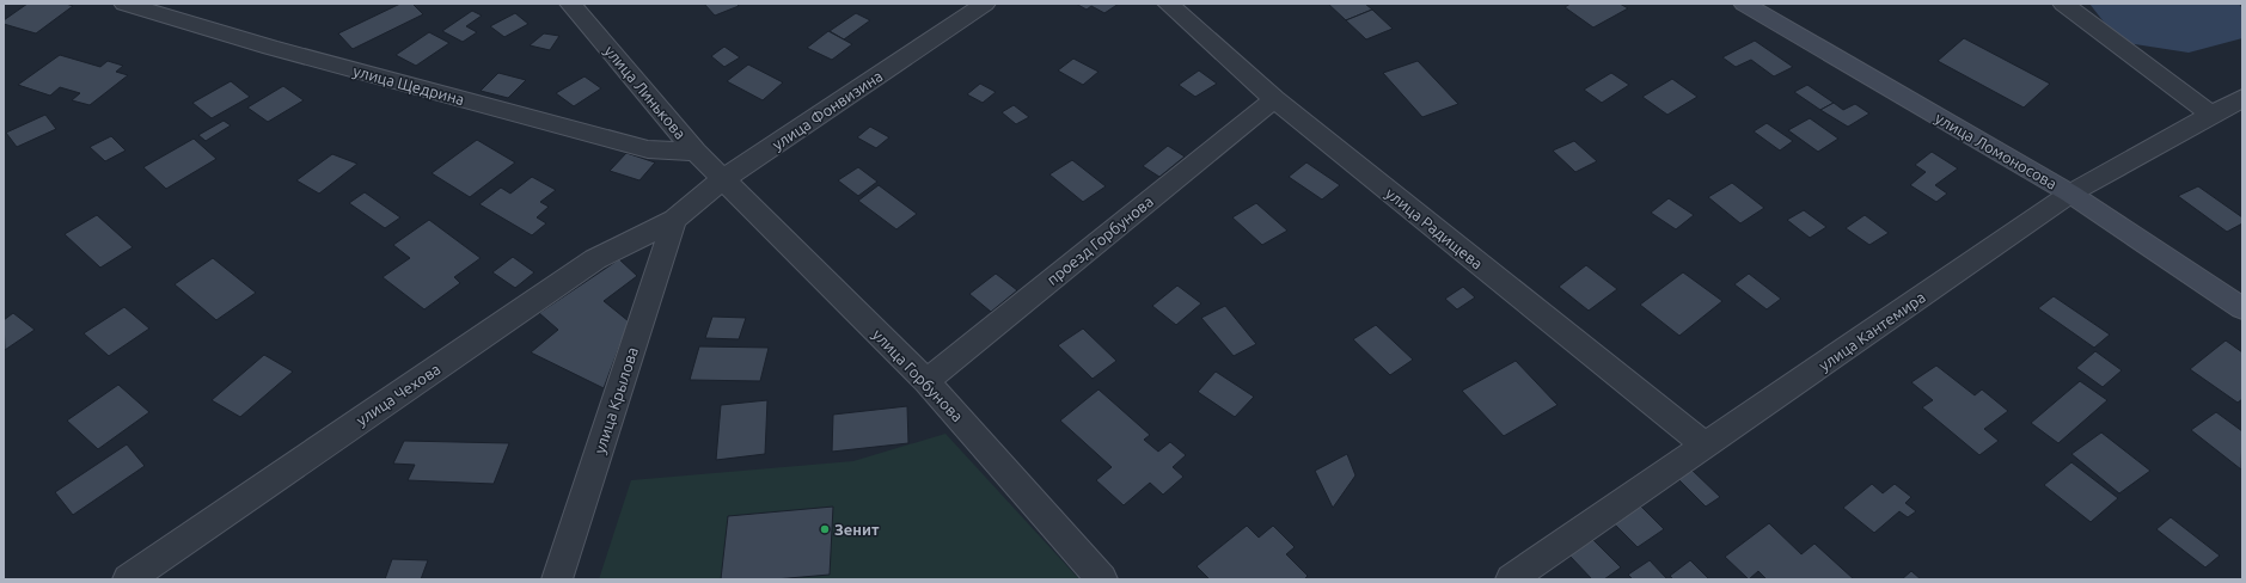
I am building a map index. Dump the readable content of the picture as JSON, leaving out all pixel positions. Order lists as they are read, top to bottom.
{
  "streets": {
    "street": [
      "улица Щедрина",
      "улица Линькова",
      "улица Фонвизина",
      "улица Ломоносова",
      "улица Радищева",
      "проезд Горбунова",
      "улица Кантемира",
      "улица Горбунова",
      "улица Чехова",
      "улица Крылова"
    ]
  },
  "crossings": [
    ["улица Щедрина", "улица Линькова"],
    ["улица Линькова", "улица Фонвизина"],
    ["улица Линькова", "улица Горбунова"],
    ["улица Фонвизина", "улица Горбунова"],
    ["улица Фонвизина", "улица Чехова"],
    ["улица Фонвизина", "улица Крылова"],
    ["улица Ломоносова", "улица Кантемира"],
    ["улица Радищева", "проезд Горбунова"],
    ["улица Радищева", "улица Кантемира"],
    ["проезд Горбунова", "улица Горбунова"],
    ["улица Чехова", "улица Крылова"]
  ],
  "places": ["Зенит"]
}
